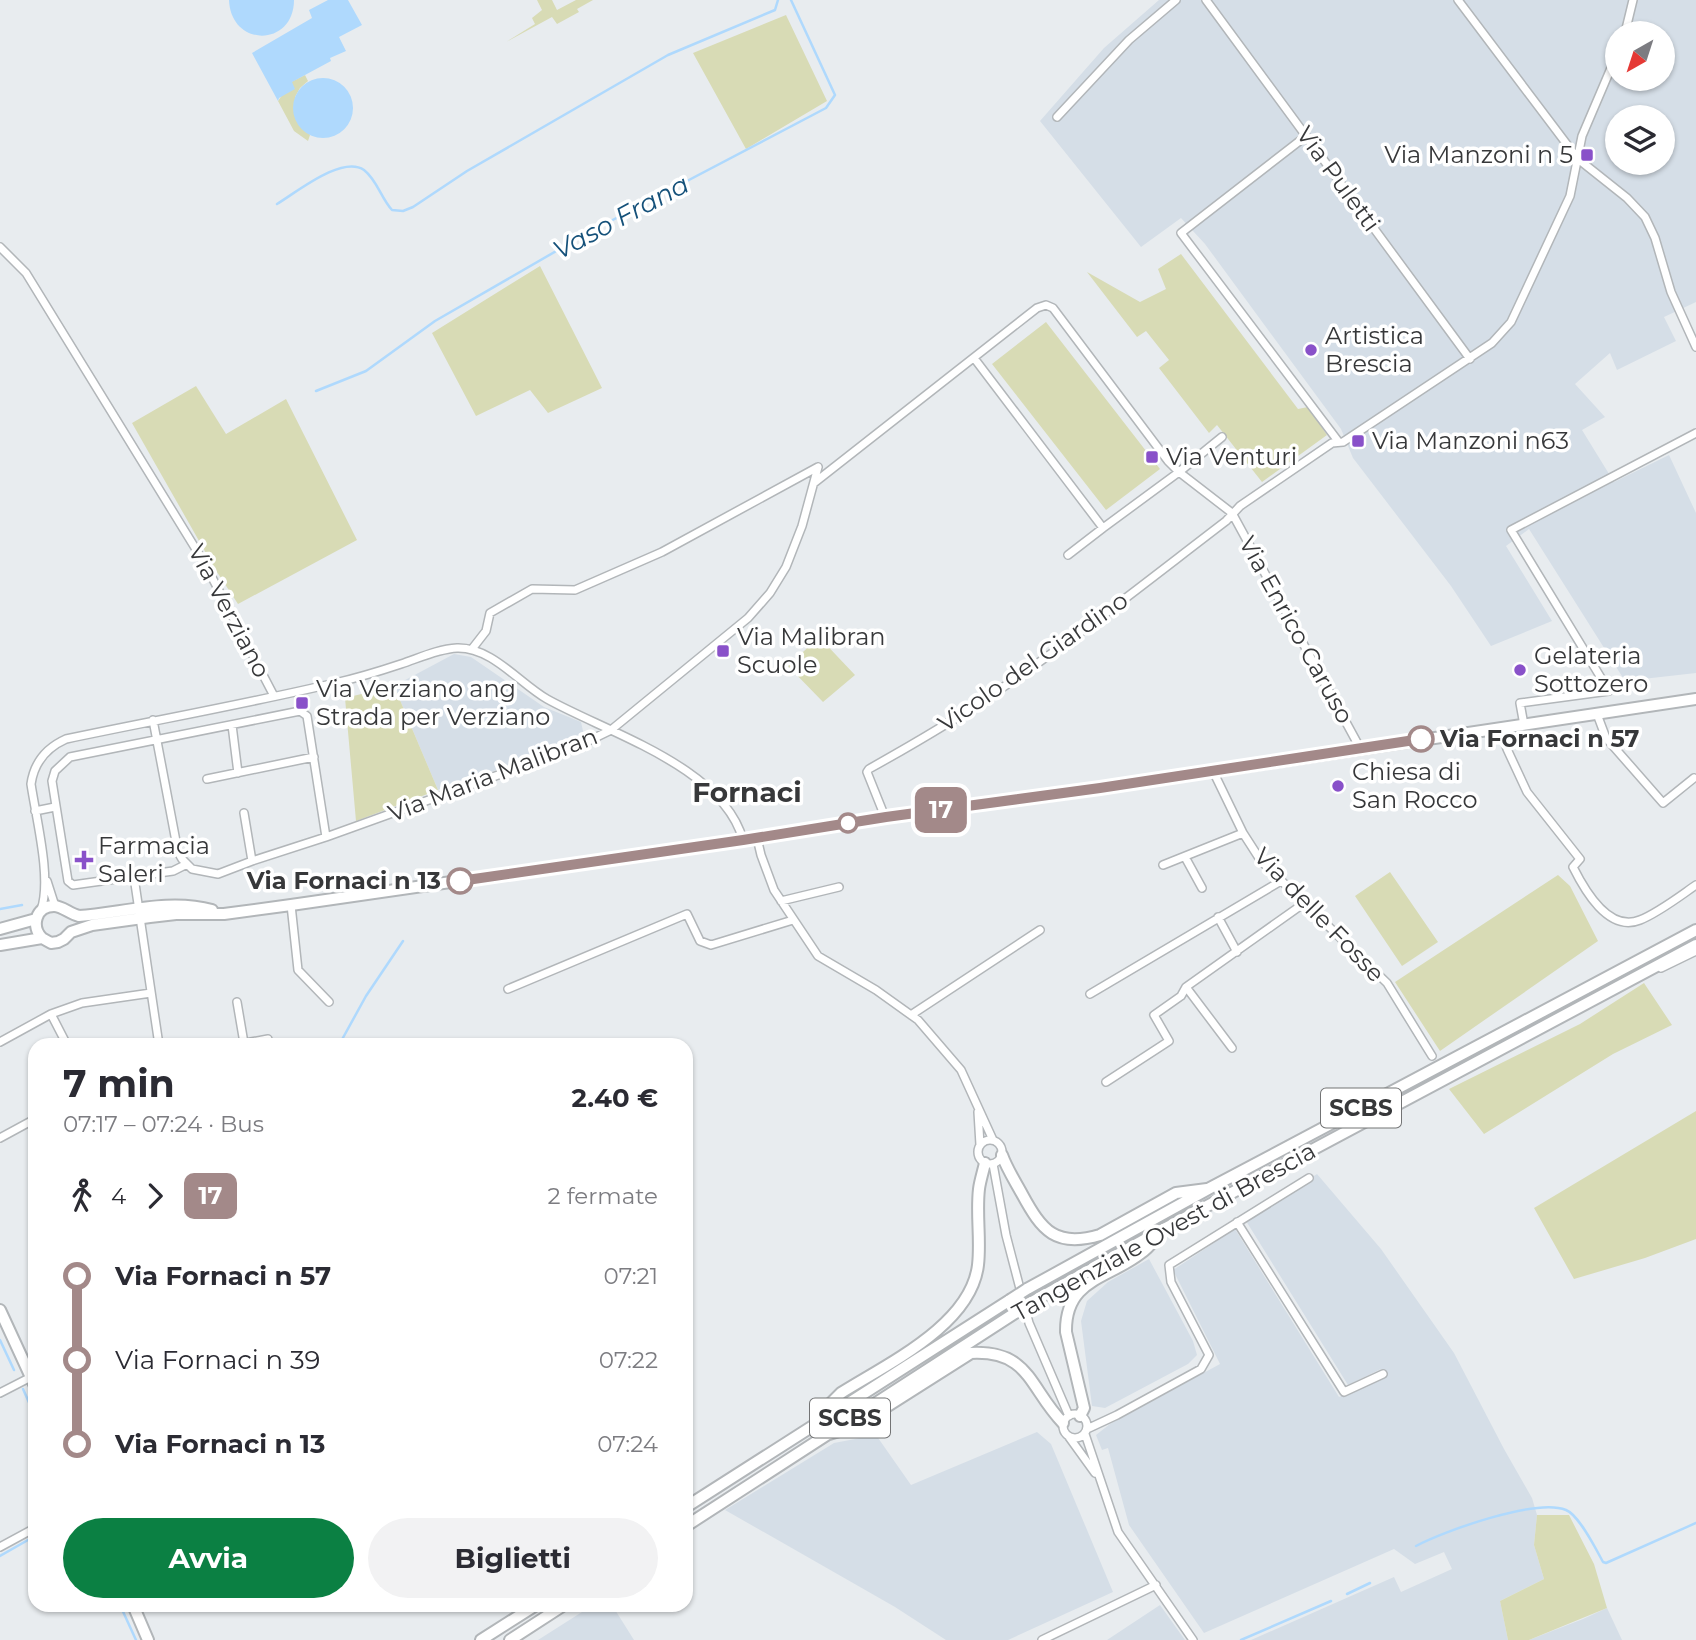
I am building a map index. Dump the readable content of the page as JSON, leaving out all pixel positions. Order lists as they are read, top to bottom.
{
  "streets": {
    "main road": ["SCBS", "Tangenziale Ovest di Brescia"],
    "street": [
      "Via Puletti",
      "Via Verziano",
      "Via Enrico Caruso",
      "Vicolo del Giardino",
      "Via Maria Malibran",
      "Via delle Fosse"
    ]
  },
  "crossings": [
    ["Via Verziano", "Via Maria Malibran"],
    ["Via Enrico Caruso", "Vicolo del Giardino"]
  ],
  "districts": ["Fornaci"],
  "water": ["Vaso Frana"],
  "places": {
    "transit": [
      "Via Manzoni n 5",
      "Via Manzoni n63",
      "Via Venturi",
      "Via Malibran Scuole",
      "Via Verziano ang Strada per Verziano"
    ],
    "other": [
      "Artistica Brescia",
      "Gelateria Sottozero",
      "Via Fornaci n 57",
      "Chiesa di San Rocco",
      "Via Fornaci n 13"
    ],
    "health": ["Farmacia Saleri"]
  },
  "lines": ["bus line 17"],
  "north": "bottom left",
  "page": {
    "on_map": "17",
    "heading": ["7 min", "07:17 – 07:24 · Bus", "2.40 €"],
    "legs": ["4", "17", "2 fermate"],
    "list": [
      {
        "name": "Via Fornaci n 57",
        "value": "07:21"
      },
      {
        "name": "Via Fornaci n 39",
        "value": "07:22"
      },
      {
        "name": "Via Fornaci n 13",
        "value": "07:24"
      }
    ],
    "buttons": ["Avvia", "Biglietti"]
  }
}
